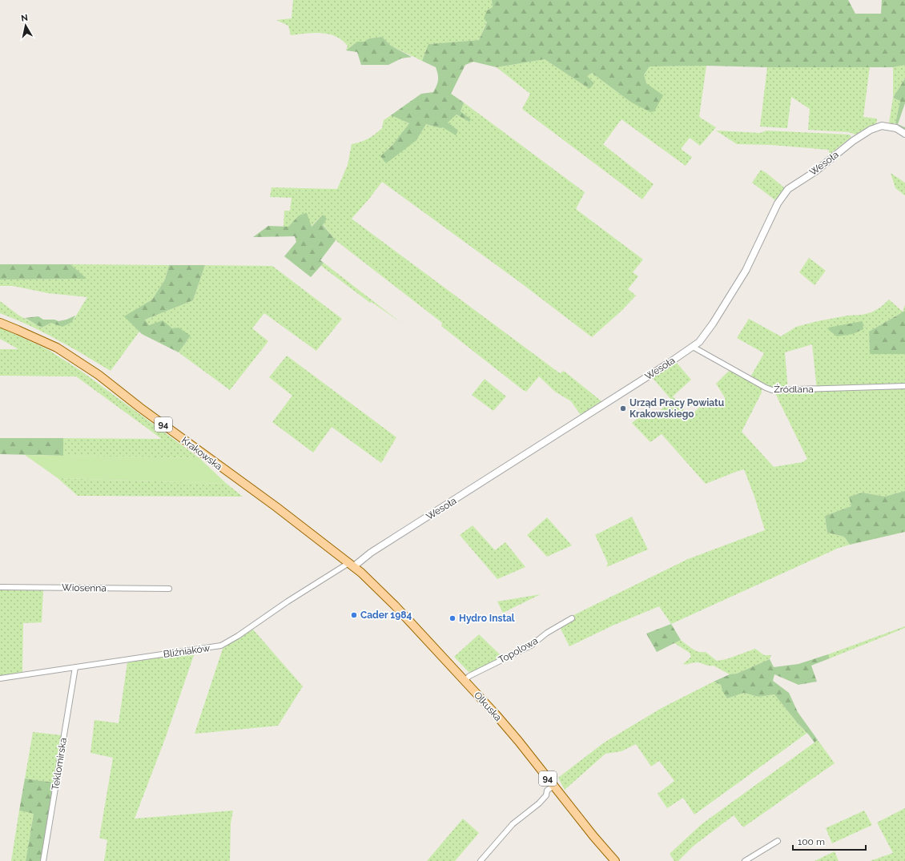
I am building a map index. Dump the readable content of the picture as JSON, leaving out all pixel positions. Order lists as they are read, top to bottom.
{
  "streets": {
    "main road": ["94", "Krakowska", "Olkuska"],
    "street": [
      "Wesoła",
      "Źródlana",
      "Wiosenna",
      "Topolowa",
      "Bliźniaków",
      "Teklomirska"
    ]
  },
  "crossings": [
    ["Wesoła", "Źródlana"],
    ["Wesoła", "Krakowska"],
    ["Wesoła", "Bliźniaków"],
    ["Wesoła", "Olkuska"],
    ["Krakowska", "Bliźniaków"],
    ["Krakowska", "Olkuska"],
    ["Topolowa", "Olkuska"],
    ["Bliźniaków", "Olkuska"],
    ["Bliźniaków", "Teklomirska"]
  ],
  "places": ["Urząd Pracy Powiatu Krakowskiego", "Cader 1984", "Hydro Instal"],
  "scale_bar": "100 m",
  "north": "top"
}
